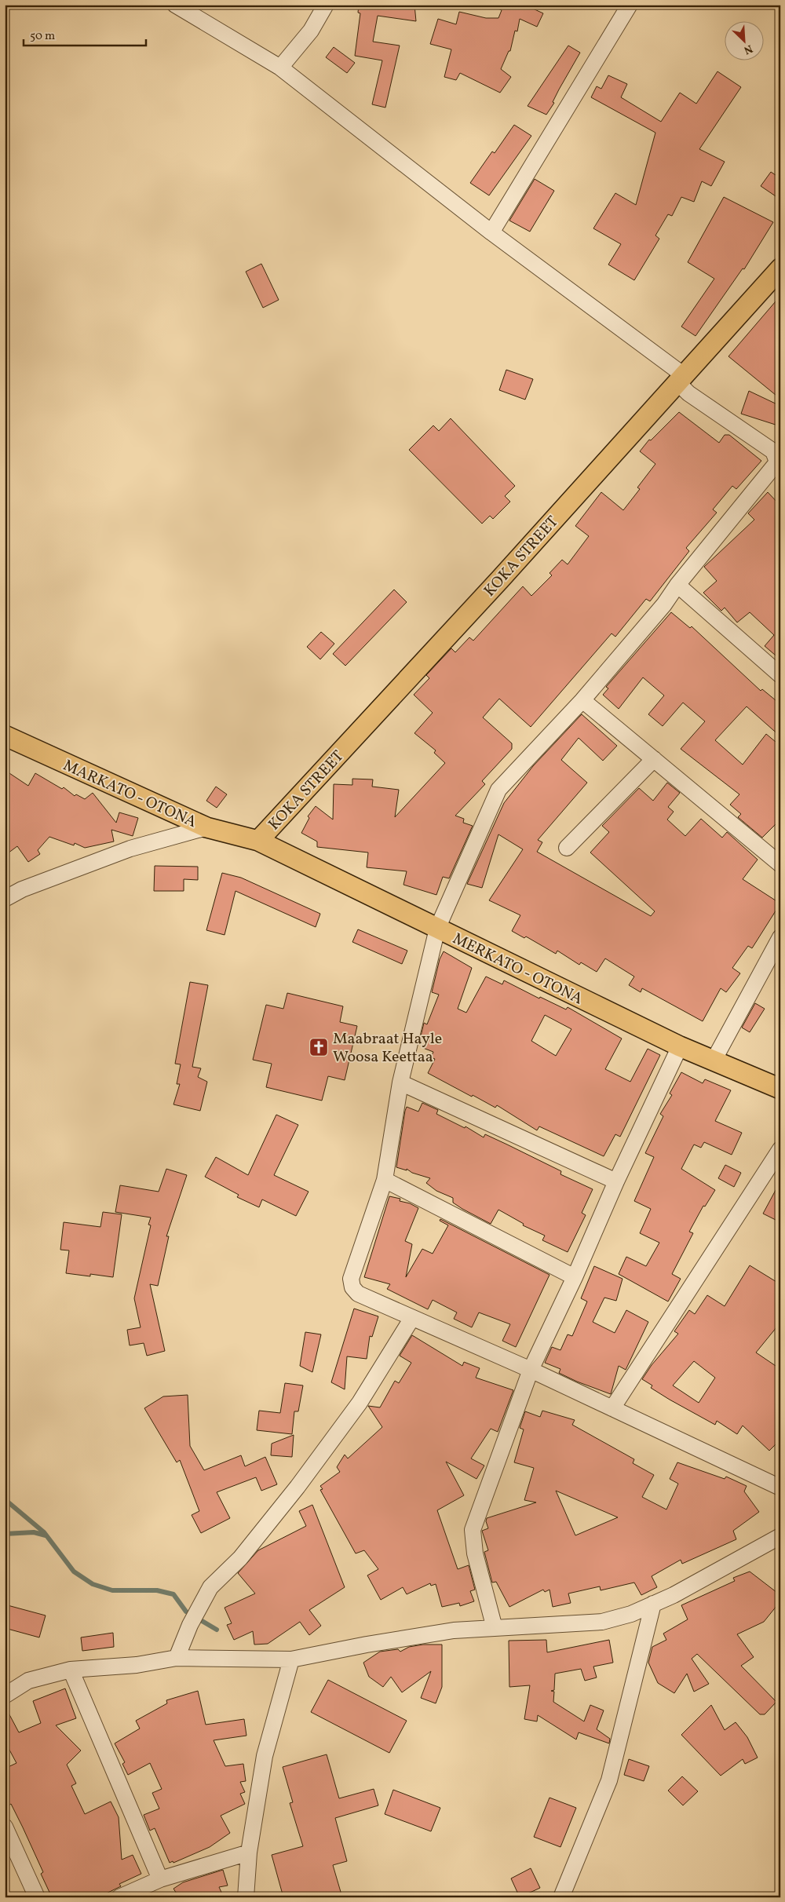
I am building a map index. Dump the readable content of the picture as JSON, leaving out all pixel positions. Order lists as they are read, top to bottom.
{
  "streets": {
    "main road": ["KOKA STREET", "MARKATO - OTONA", "MERKATO - OTONA"]
  },
  "crossings": [
    ["KOKA STREET", "MARKATO - OTONA"],
    ["KOKA STREET", "MERKATO - OTONA"],
    ["MARKATO - OTONA", "MERKATO - OTONA"]
  ],
  "places": {
    "church": ["Maabraat Hayle Woosa Keettaa"]
  },
  "scale_bar": "50 m",
  "north": "bottom right"
}
